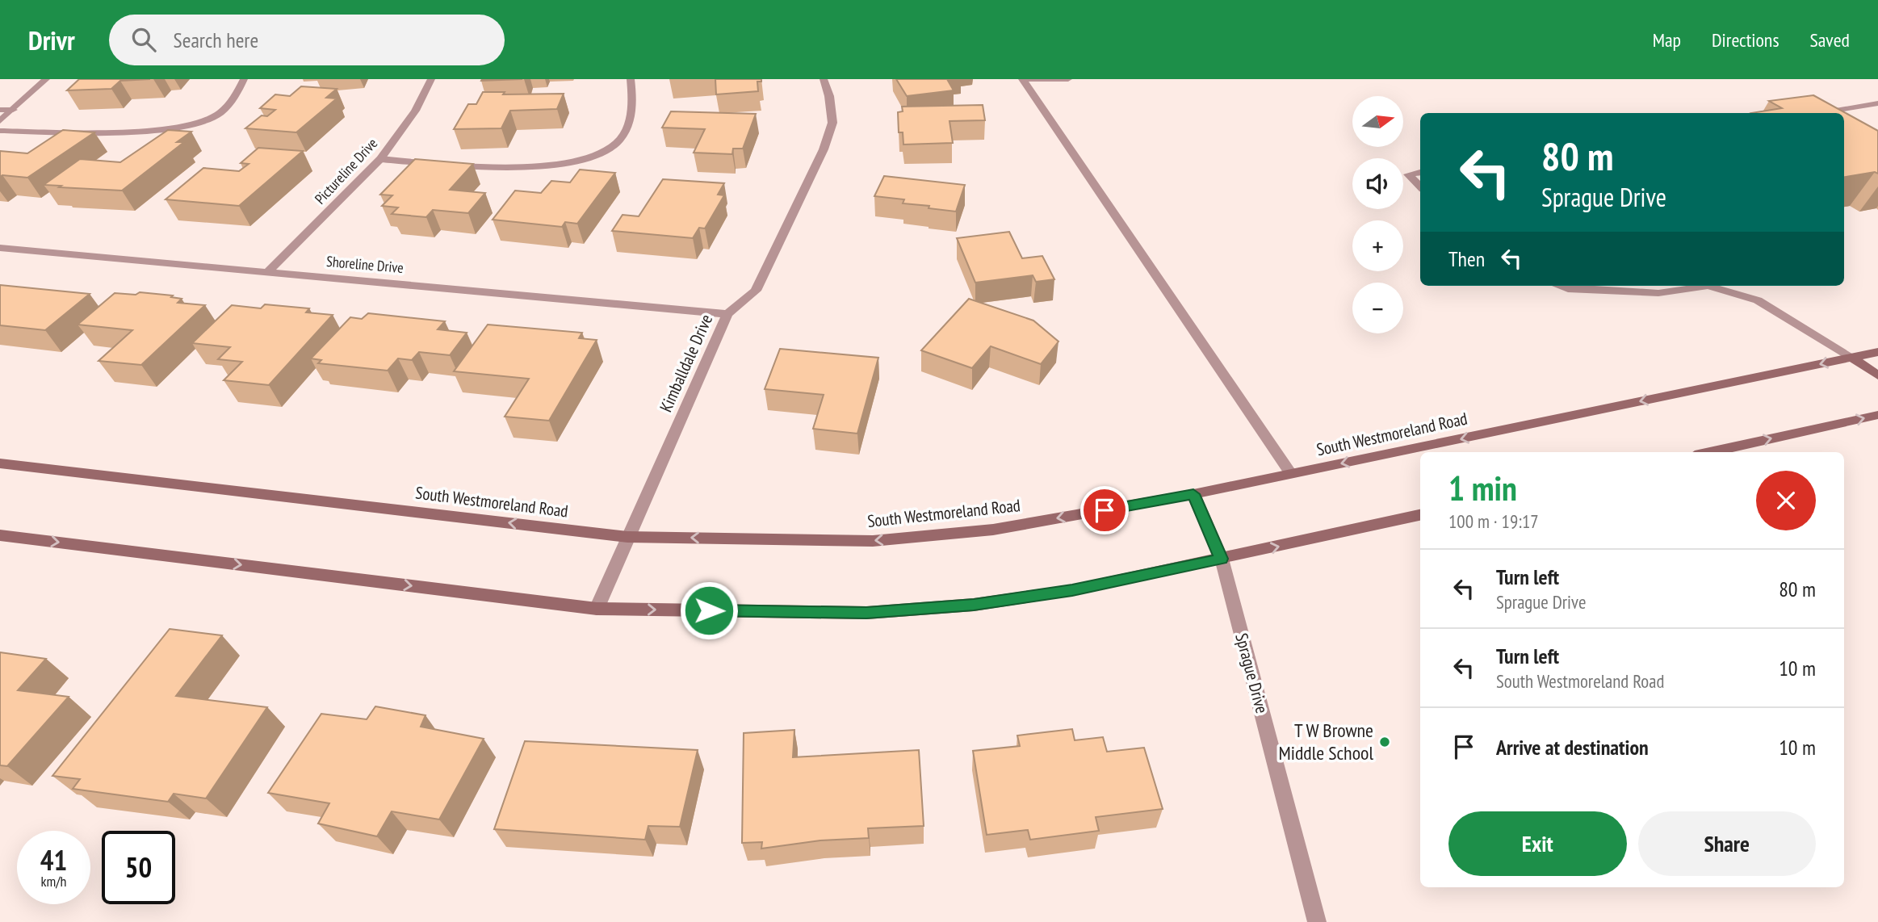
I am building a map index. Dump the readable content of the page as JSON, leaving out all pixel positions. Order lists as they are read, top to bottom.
{
  "streets": {
    "main road": ["South Westmoreland Road"],
    "street": [
      "Pictureline Drive",
      "Shoreline Drive",
      "Kimballdale Drive",
      "Sprague Drive"
    ]
  },
  "crossings": [
    ["Pictureline Drive", "Shoreline Drive"],
    ["Shoreline Drive", "Kimballdale Drive"],
    ["Kimballdale Drive", "South Westmoreland Road"],
    ["South Westmoreland Road", "Sprague Drive"]
  ],
  "places": ["T W Browne Middle School"],
  "north": "right",
  "page": {
    "header": "Drivr",
    "search": "Search here",
    "nav": ["Map", "Directions", "Saved"],
    "map_buttons": ["+", "−"],
    "turn": ["80 m", "Sprague Drive"],
    "then": "Then",
    "heading": ["1 min", "100 m · 19:17"],
    "list": [
      {
        "name": "Turn left",
        "note": "Sprague Drive",
        "value": "80 m"
      },
      {
        "name": "Turn left",
        "note": "South Westmoreland Road",
        "value": "10 m"
      },
      {
        "name": "Arrive at destination",
        "value": "10 m"
      }
    ],
    "buttons": ["Exit", "Share"],
    "speed": "41 km/h",
    "limit": "50"
  }
}
